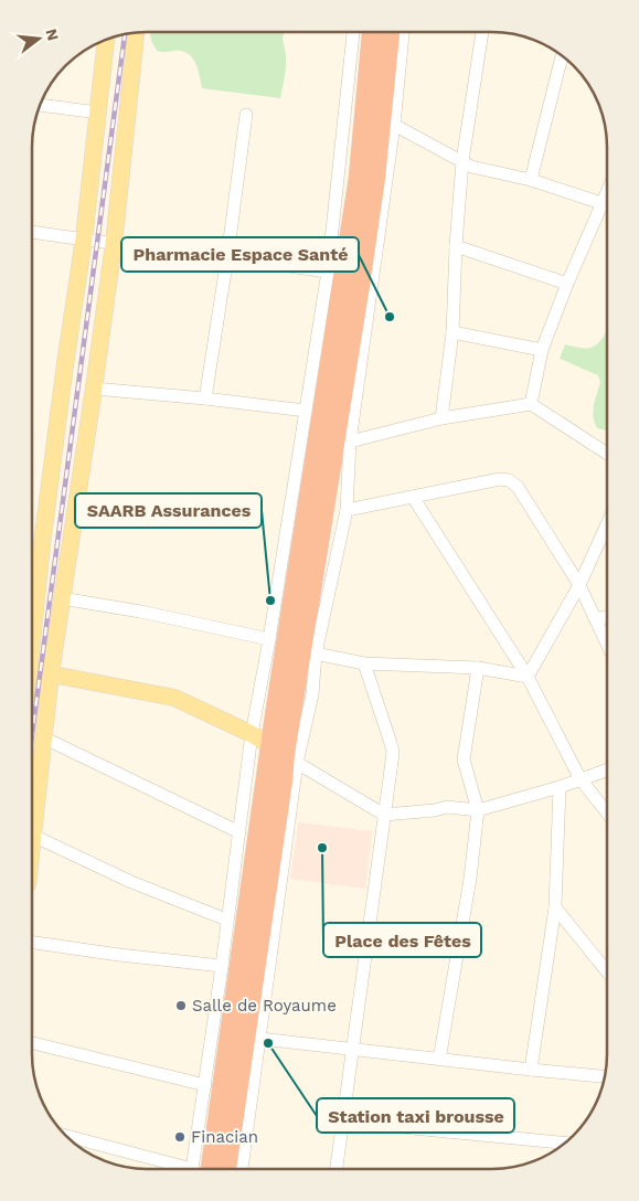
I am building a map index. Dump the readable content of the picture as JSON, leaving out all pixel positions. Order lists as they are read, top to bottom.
{
  "places": [
    "Pharmacie Espace Santé",
    "SAARB Assurances",
    "Place des Fêtes",
    "Salle de Royaume",
    "Station taxi brousse",
    "Finacian"
  ],
  "north": "right"
}
